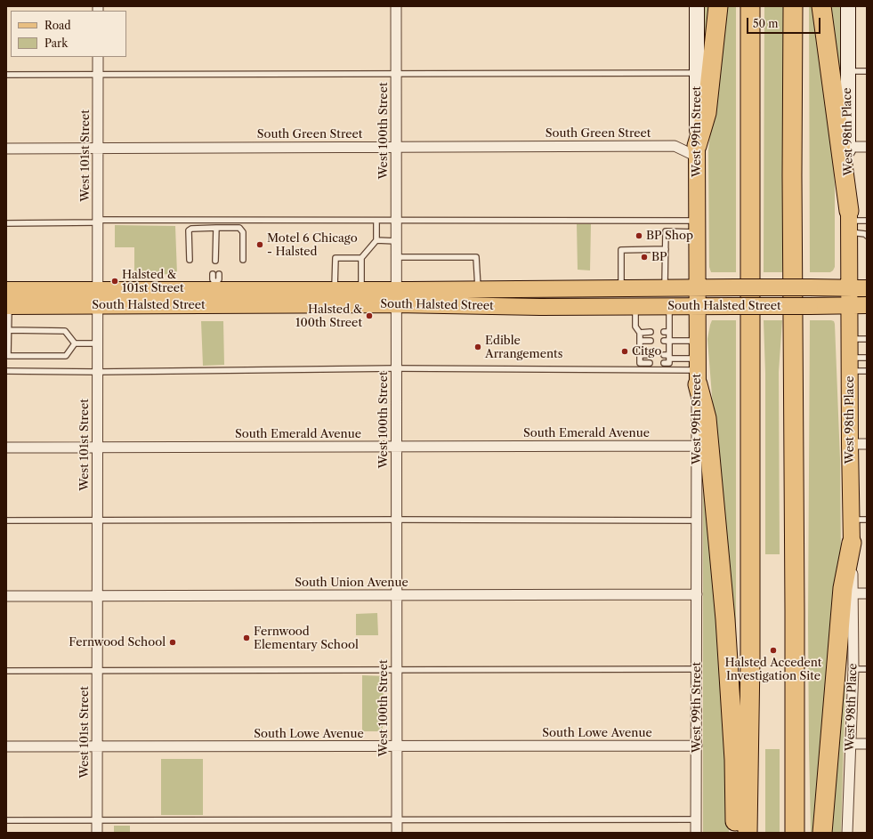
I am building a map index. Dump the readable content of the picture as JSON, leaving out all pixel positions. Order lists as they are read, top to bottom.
{
  "streets": {
    "main road": ["West 99th Street", "West 98th Place", "South Halsted Street"],
    "street": [
      "West 100th Street",
      "South Green Street",
      "West 101st Street",
      "South Emerald Avenue",
      "South Union Avenue",
      "South Lowe Avenue"
    ]
  },
  "crossings": [
    ["West 100th Street", "South Green Street"],
    ["West 100th Street", "South Halsted Street"],
    ["West 100th Street", "South Emerald Avenue"],
    ["West 100th Street", "South Union Avenue"],
    ["West 100th Street", "South Lowe Avenue"],
    ["West 99th Street", "South Green Street"],
    ["West 99th Street", "South Halsted Street"],
    ["West 99th Street", "South Emerald Avenue"],
    ["West 99th Street", "South Union Avenue"],
    ["West 99th Street", "South Lowe Avenue"],
    ["West 98th Place", "South Halsted Street"],
    ["South Green Street", "West 101st Street"],
    ["West 101st Street", "South Halsted Street"],
    ["West 101st Street", "South Emerald Avenue"],
    ["West 101st Street", "South Union Avenue"],
    ["West 101st Street", "South Lowe Avenue"]
  ],
  "places": [
    "BP Shop",
    "Motel 6 Chicago - Halsted",
    "BP",
    "Halsted & 101st Street",
    "Halsted & 100th Street",
    "Edible Arrangements",
    "Citgo",
    "Fernwood Elementary School",
    "Fernwood School",
    "Halsted Accedent Investigation Site"
  ],
  "legend": ["Road", "Park"],
  "scale_bar": "50 m"
}
